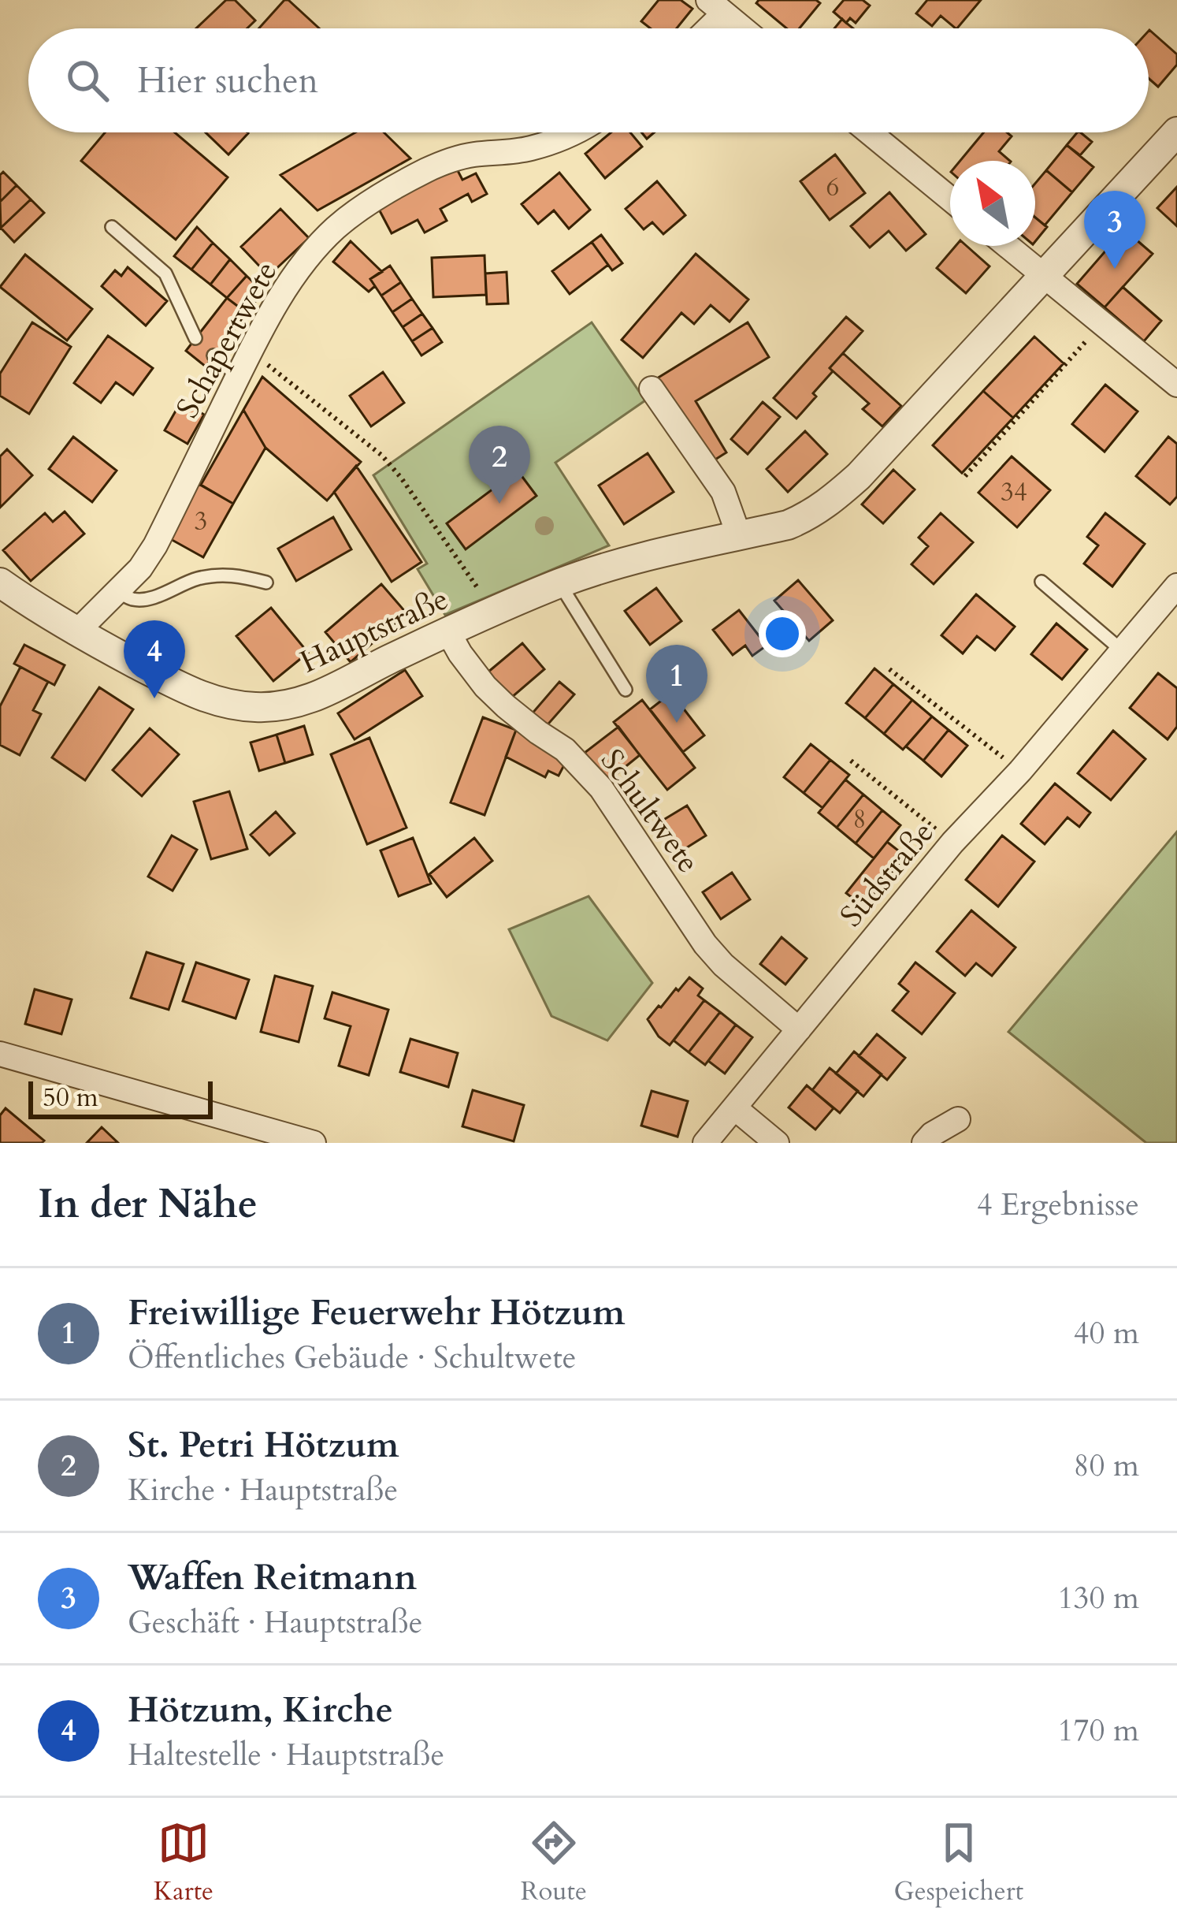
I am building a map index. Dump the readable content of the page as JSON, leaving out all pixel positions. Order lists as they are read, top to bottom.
{
  "streets": {
    "street": [
      "Schapertwete",
      "Hauptstraße",
      "Schultwete",
      "Südstraße"
    ]
  },
  "crossings": [
    ["Schapertwete", "Hauptstraße"],
    ["Hauptstraße", "Schultwete"],
    ["Schultwete", "Südstraße"]
  ],
  "house_numbers": [
    "6",
    "34",
    "3",
    "8"
  ],
  "scale_bar": "50 m",
  "north": "top left",
  "page": {
    "search": "Hier suchen",
    "pins": [
      "3",
      "2",
      "4",
      "1"
    ],
    "scale": "50 m",
    "heading": ["In der Nähe", "4 Ergebnisse"],
    "list": [
      {
        "mark": "1",
        "name": "Freiwillige Feuerwehr Hötzum",
        "note": "Öffentliches Gebäude · Schultwete",
        "value": "40 m"
      },
      {
        "mark": "2",
        "name": "St. Petri Hötzum",
        "note": "Kirche · Hauptstraße",
        "value": "80 m"
      },
      {
        "mark": "3",
        "name": "Waffen Reitmann",
        "note": "Geschäft · Hauptstraße",
        "value": "130 m"
      },
      {
        "mark": "4",
        "name": "Hötzum, Kirche",
        "note": "Haltestelle · Hauptstraße",
        "value": "170 m"
      }
    ],
    "nav": ["Karte", "Route", "Gespeichert"]
  }
}
